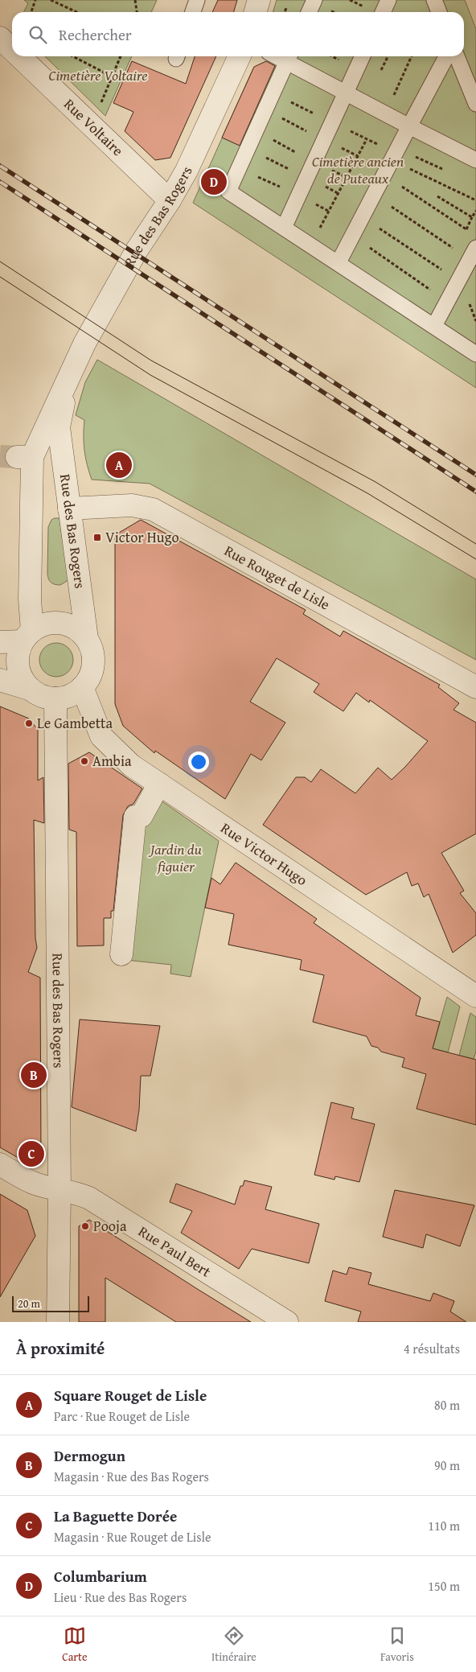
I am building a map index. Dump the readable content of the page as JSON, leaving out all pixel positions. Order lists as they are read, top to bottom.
{
  "streets": {
    "street": [
      "Rue Voltaire",
      "Rue des Bas Rogers",
      "Rue Rouget de Lisle",
      "Rue Victor Hugo",
      "Rue Paul Bert"
    ]
  },
  "crossings": [
    ["Rue Voltaire", "Rue des Bas Rogers"],
    ["Rue des Bas Rogers", "Rue Rouget de Lisle"],
    ["Rue des Bas Rogers", "Rue Victor Hugo"],
    ["Rue des Bas Rogers", "Rue Paul Bert"]
  ],
  "parks": ["Cimetière Voltaire", "Cimetière ancien de Puteaux", "Jardin du figuier"],
  "places": {
    "transit": ["Victor Hugo"],
    "other": ["Le Gambetta", "Ambia", "Pooja"]
  },
  "scale_bar": "20 m",
  "page": {
    "search": "Rechercher",
    "pins": [
      "D",
      "A",
      "B",
      "C"
    ],
    "scale": "20 m",
    "heading": ["À proximité", "4 résultats"],
    "list": [
      {
        "mark": "A",
        "name": "Square Rouget de Lisle",
        "note": "Parc · Rue Rouget de Lisle",
        "value": "80 m"
      },
      {
        "mark": "B",
        "name": "Dermogun",
        "note": "Magasin · Rue des Bas Rogers",
        "value": "90 m"
      },
      {
        "mark": "C",
        "name": "La Baguette Dorée",
        "note": "Magasin · Rue Rouget de Lisle",
        "value": "110 m"
      },
      {
        "mark": "D",
        "name": "Columbarium",
        "note": "Lieu · Rue des Bas Rogers",
        "value": "150 m"
      }
    ],
    "nav": ["Carte", "Itinéraire", "Favoris"]
  }
}
